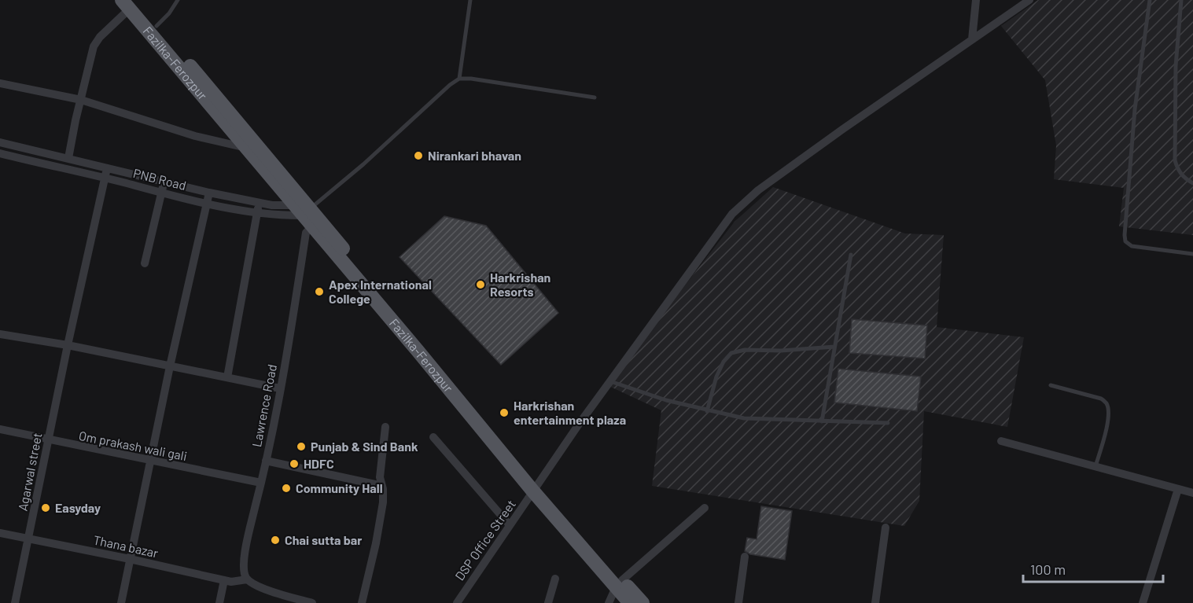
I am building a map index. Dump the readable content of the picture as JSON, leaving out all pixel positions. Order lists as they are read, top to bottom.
{
  "streets": {
    "main road": ["Fazilka-Ferozpur"],
    "street": [
      "PNB Road",
      "Lawrence Road",
      "Om prakash wali gali",
      "Agarwal street",
      "DSP Office Street",
      "Thana bazar"
    ]
  },
  "crossings": [
    ["Fazilka-Ferozpur", "PNB Road"],
    ["Fazilka-Ferozpur", "Lawrence Road"],
    ["Fazilka-Ferozpur", "DSP Office Street"],
    ["PNB Road", "Lawrence Road"],
    ["PNB Road", "Agarwal street"],
    ["Lawrence Road", "Om prakash wali gali"],
    ["Lawrence Road", "Thana bazar"],
    ["Om prakash wali gali", "Agarwal street"],
    ["Agarwal street", "Thana bazar"]
  ],
  "places": [
    "Nirankari bhavan",
    "Harkrishan Resorts",
    "Apex International College",
    "Harkrishan entertainment plaza",
    "Punjab & Sind Bank",
    "HDFC",
    "Community Hall",
    "Easyday",
    "Chai sutta bar"
  ],
  "scale_bar": "100 m"
}
